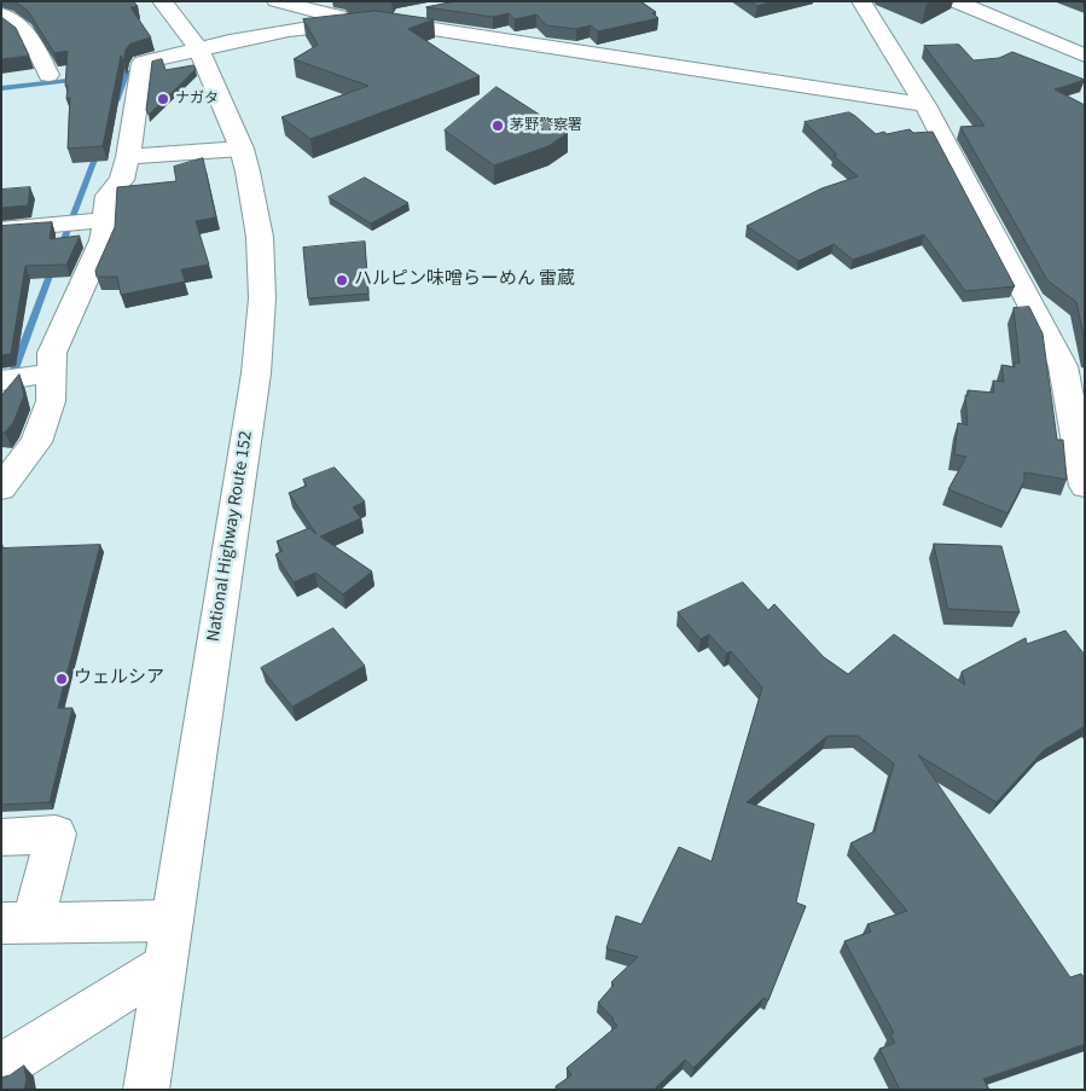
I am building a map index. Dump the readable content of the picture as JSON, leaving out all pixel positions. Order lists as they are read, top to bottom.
{
  "streets": {
    "main road": ["National Highway Route 152"]
  },
  "places": [
    "ナガタ",
    "茅野警察署",
    "ハルピン味噌らーめん 雷蔵",
    "ウェルシア"
  ]
}
